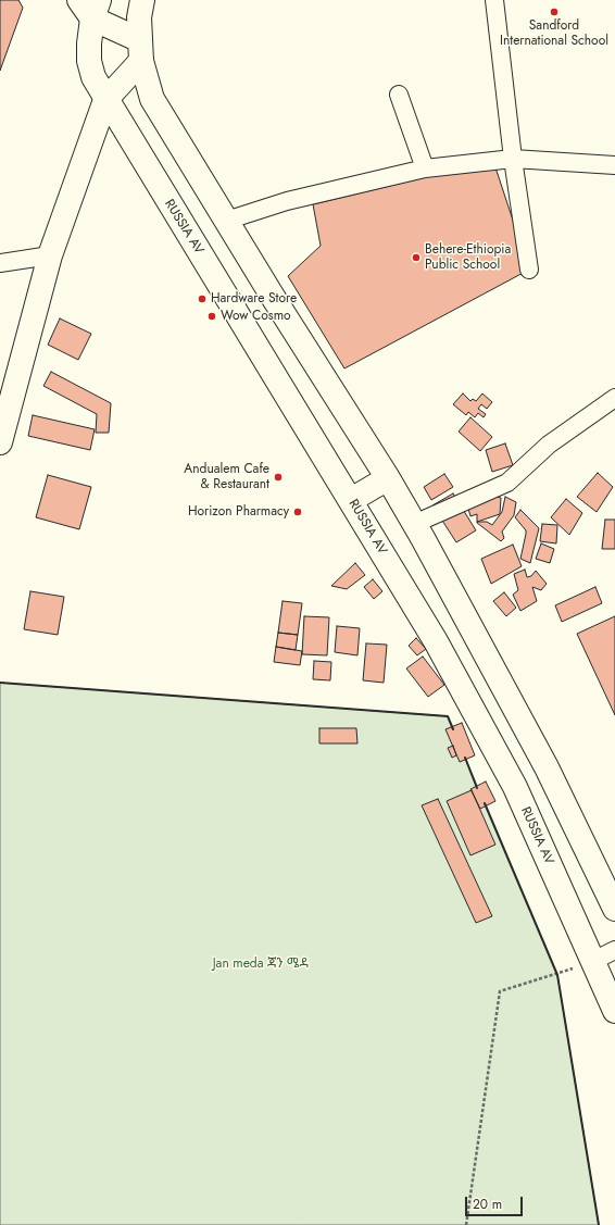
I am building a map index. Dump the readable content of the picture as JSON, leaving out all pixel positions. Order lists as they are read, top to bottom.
{
  "streets": {
    "main road": ["RUSSIA AV"]
  },
  "parks": ["Jan meda ጃን ሜዳ"],
  "places": [
    "Sandford International School",
    "Behere-Ethiopia Public School",
    "Hardware Store",
    "Wow Cosmo",
    "Andualem Cafe & Restaurant",
    "Horizon Pharmacy"
  ],
  "scale_bar": "20 m"
}
